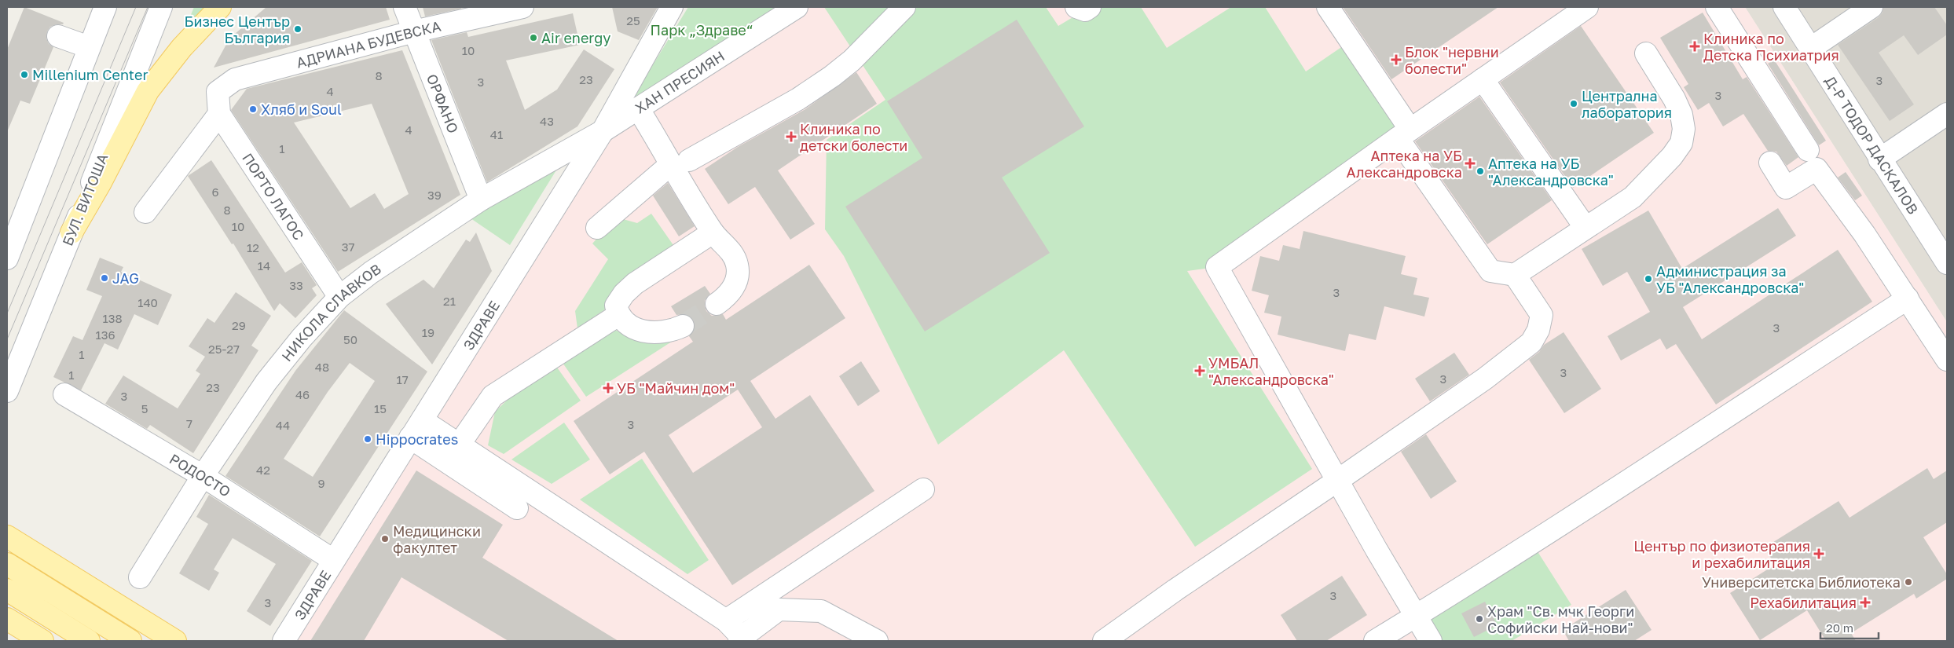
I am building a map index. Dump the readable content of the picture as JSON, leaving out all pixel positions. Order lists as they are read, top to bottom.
{
  "streets": {
    "street": [
      "АДРИАНА БУДЕВСКА",
      "ХАН ПРЕСИЯН",
      "ОРФАНО",
      "Д-Р ТОДОР ДАСКАЛОВ",
      "ПОРТО ЛАГОС",
      "БУЛ. ВИТОША",
      "НИКОЛА СЛАВКОВ",
      "ЗДРАВЕ",
      "РОДОСТО"
    ]
  },
  "crossings": [
    ["АДРИАНА БУДЕВСКА", "ОРФАНО"],
    ["АДРИАНА БУДЕВСКА", "ПОРТО ЛАГОС"],
    ["ХАН ПРЕСИЯН", "НИКОЛА СЛАВКОВ"],
    ["ХАН ПРЕСИЯН", "ЗДРАВЕ"],
    ["ОРФАНО", "НИКОЛА СЛАВКОВ"],
    ["ПОРТО ЛАГОС", "НИКОЛА СЛАВКОВ"],
    ["НИКОЛА СЛАВКОВ", "ЗДРАВЕ"],
    ["НИКОЛА СЛАВКОВ", "РОДОСТО"],
    ["ЗДРАВЕ", "РОДОСТО"]
  ],
  "parks": ["Парк „Здраве“"],
  "places": {
    "other": [
      "Бизнес Център България",
      "Air energy",
      "Millenium Center",
      "Централна лаборатория",
      "Хляб и Soul",
      "Аптека на УБ \"Александровска\"",
      "JAG",
      "Администрация за УБ \"Александровска\"",
      "Hippocrates",
      "Медицински факултет",
      "Университетска Библиотека",
      "Храм \"Св. мчк Георги Софийски Най-нови\""
    ],
    "health": [
      "Клиника по Детска Психиатрия",
      "Блок \"нервни болести\"",
      "Клиника по детски болести",
      "Аптека на УБ Александровска",
      "УМБАЛ \"Александровска\"",
      "УБ \"Майчин дом\"",
      "Център по физиотерапия и рехабилитация",
      "Рехабилитация"
    ]
  },
  "house_numbers": [
    "25",
    "10",
    "8",
    "23",
    "3",
    "3",
    "4",
    "3",
    "43",
    "4",
    "41",
    "1",
    "6",
    "39",
    "8",
    "10",
    "37",
    "12",
    "14",
    "33",
    "3",
    "21",
    "140",
    "138",
    "29",
    "3",
    "19",
    "136",
    "50",
    "25-27",
    "1",
    "48",
    "3",
    "1",
    "3",
    "17",
    "23",
    "46",
    "3",
    "5",
    "15",
    "7",
    "3",
    "44",
    "42",
    "9",
    "3",
    "3"
  ],
  "scale_bar": "20 m"
}
